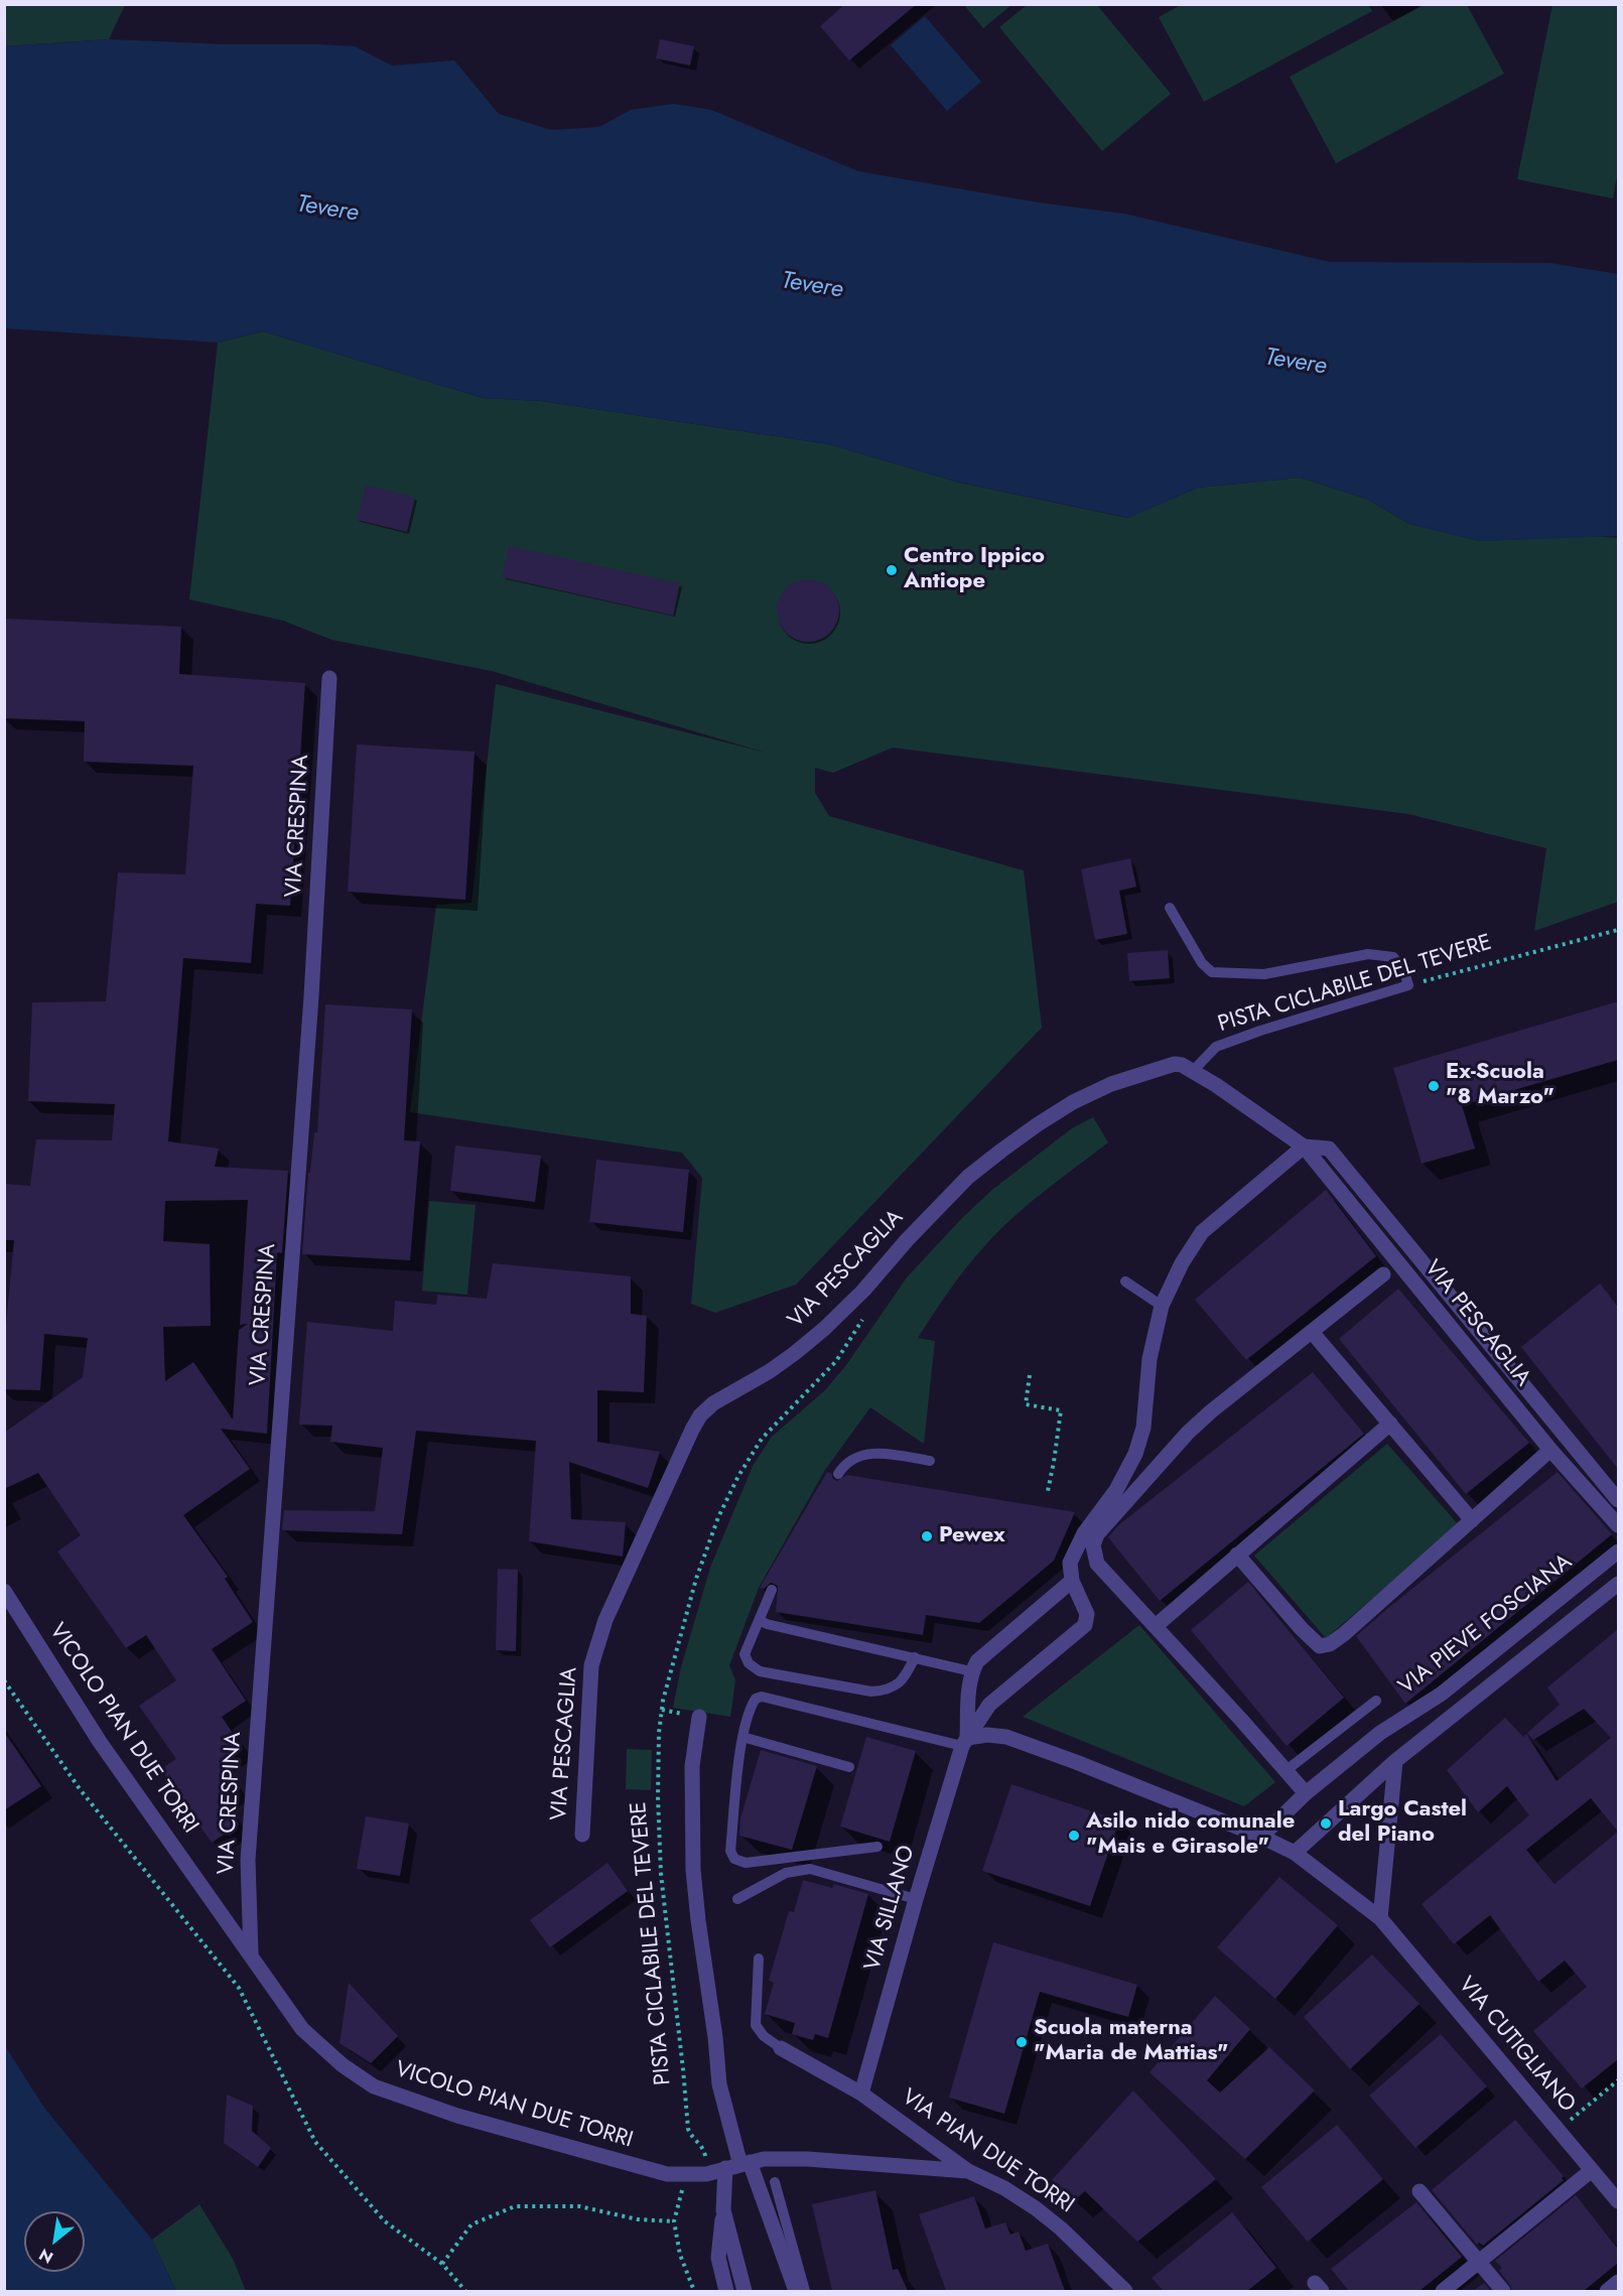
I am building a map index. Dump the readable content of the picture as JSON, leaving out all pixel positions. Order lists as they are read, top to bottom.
{
  "streets": {
    "street": [
      "VIA CRESPINA",
      "VIA PESCAGLIA",
      "VIA PIEVE FOSCIANA",
      "VICOLO PIAN DUE TORRI",
      "VIA SILLANO",
      "VIA CUTIGLIANO",
      "VIA PIAN DUE TORRI"
    ],
    "lane": ["PISTA CICLABILE DEL TEVERE"]
  },
  "crossings": [
    ["VIA CRESPINA", "VICOLO PIAN DUE TORRI"],
    ["PISTA CICLABILE DEL TEVERE", "VIA PESCAGLIA"],
    ["PISTA CICLABILE DEL TEVERE", "VICOLO PIAN DUE TORRI"],
    ["VICOLO PIAN DUE TORRI", "VIA PIAN DUE TORRI"],
    ["VIA SILLANO", "VIA PIAN DUE TORRI"]
  ],
  "water": ["Tevere"],
  "places": [
    "Centro Ippico Antiope",
    "Ex-Scuola \"8 Marzo\"",
    "Pewex",
    "Largo Castel del Piano",
    "Asilo nido comunale \"Mais e Girasole\"",
    "Scuola materna \"Maria de Mattias\""
  ],
  "north": "bottom left"
}
